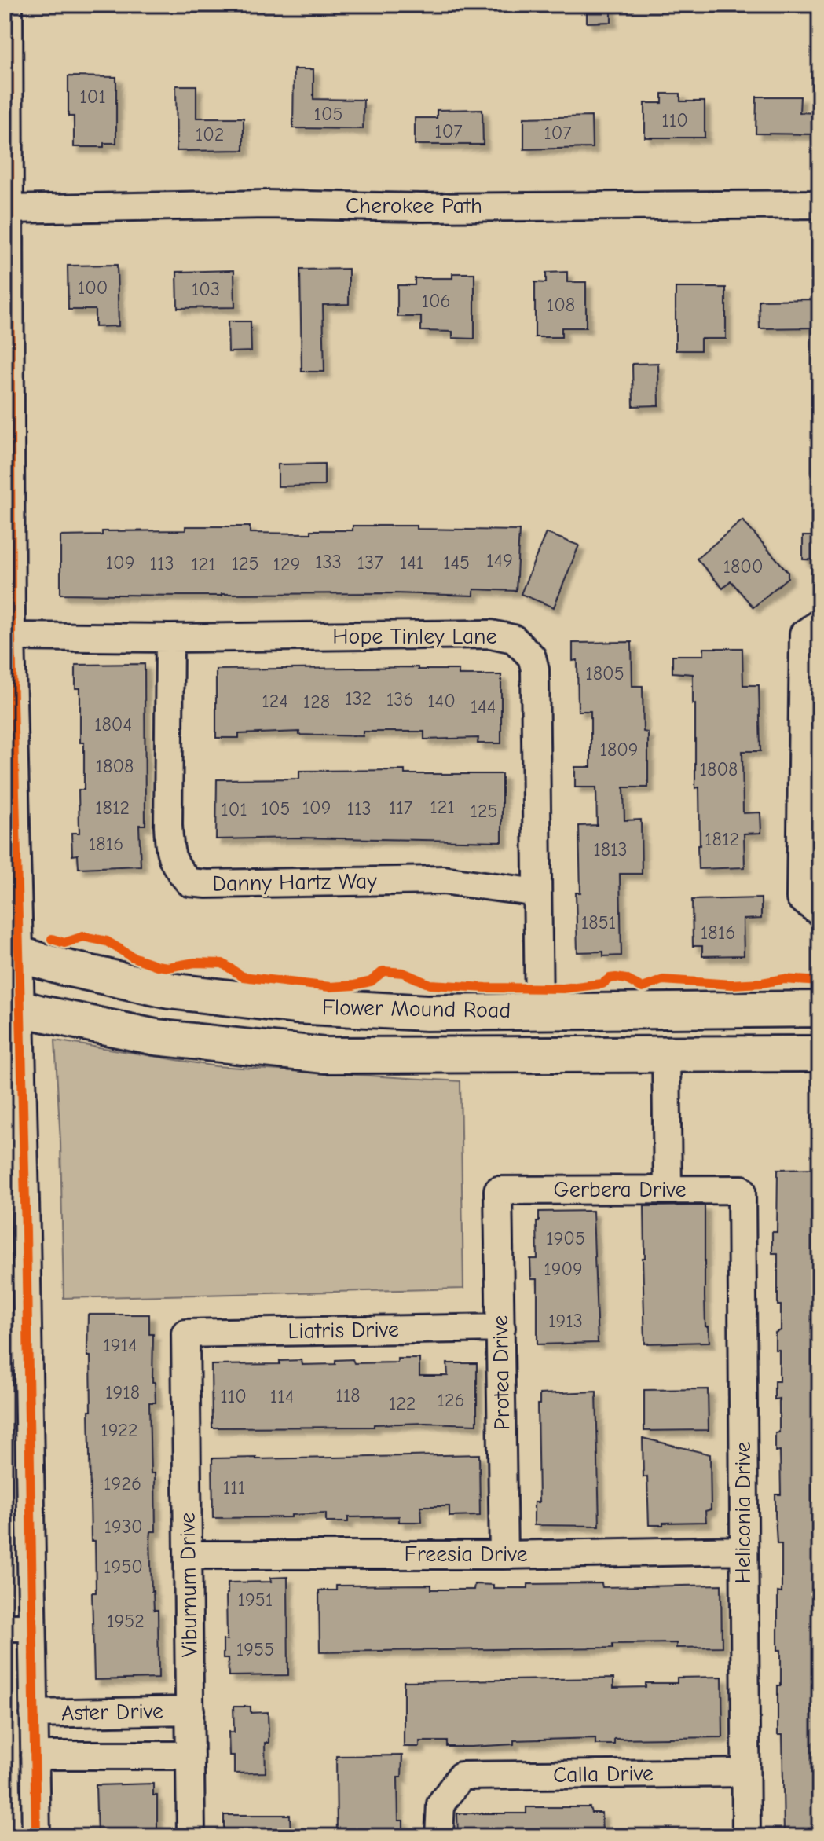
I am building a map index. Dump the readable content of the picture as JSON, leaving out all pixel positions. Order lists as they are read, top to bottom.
{
  "streets": {
    "main road": ["Flower Mound Road"],
    "street": [
      "Cherokee Path",
      "Hope Tinley Lane",
      "Danny Hartz Way",
      "Gerbera Drive",
      "Liatris Drive",
      "Protea Drive",
      "Heliconia Drive",
      "Freesia Drive",
      "Viburnum Drive",
      "Aster Drive",
      "Calla Drive"
    ]
  },
  "crossings": [
    ["Hope Tinley Lane", "Danny Hartz Way"],
    ["Hope Tinley Lane", "Flower Mound Road"],
    ["Gerbera Drive", "Protea Drive"],
    ["Gerbera Drive", "Heliconia Drive"],
    ["Liatris Drive", "Protea Drive"],
    ["Liatris Drive", "Viburnum Drive"],
    ["Protea Drive", "Freesia Drive"],
    ["Heliconia Drive", "Freesia Drive"],
    ["Heliconia Drive", "Calla Drive"],
    ["Freesia Drive", "Viburnum Drive"],
    ["Viburnum Drive", "Aster Drive"]
  ],
  "house_numbers": [
    "101",
    "105",
    "110",
    "107",
    "107",
    "102",
    "100",
    "103",
    "106",
    "108",
    "149",
    "133",
    "109",
    "137",
    "141",
    "145",
    "113",
    "125",
    "121",
    "129",
    "1800",
    "1805",
    "132",
    "136",
    "124",
    "140",
    "128",
    "144",
    "1804",
    "1809",
    "1808",
    "1808",
    "121",
    "1812",
    "109",
    "117",
    "105",
    "113",
    "101",
    "125",
    "1812",
    "1816",
    "1813",
    "1851",
    "1816",
    "1905",
    "1909",
    "1913",
    "1914",
    "1918",
    "118",
    "110",
    "114",
    "126",
    "122",
    "1922",
    "1926",
    "111",
    "1930",
    "1950",
    "1951",
    "1952",
    "1955"
  ]
}
